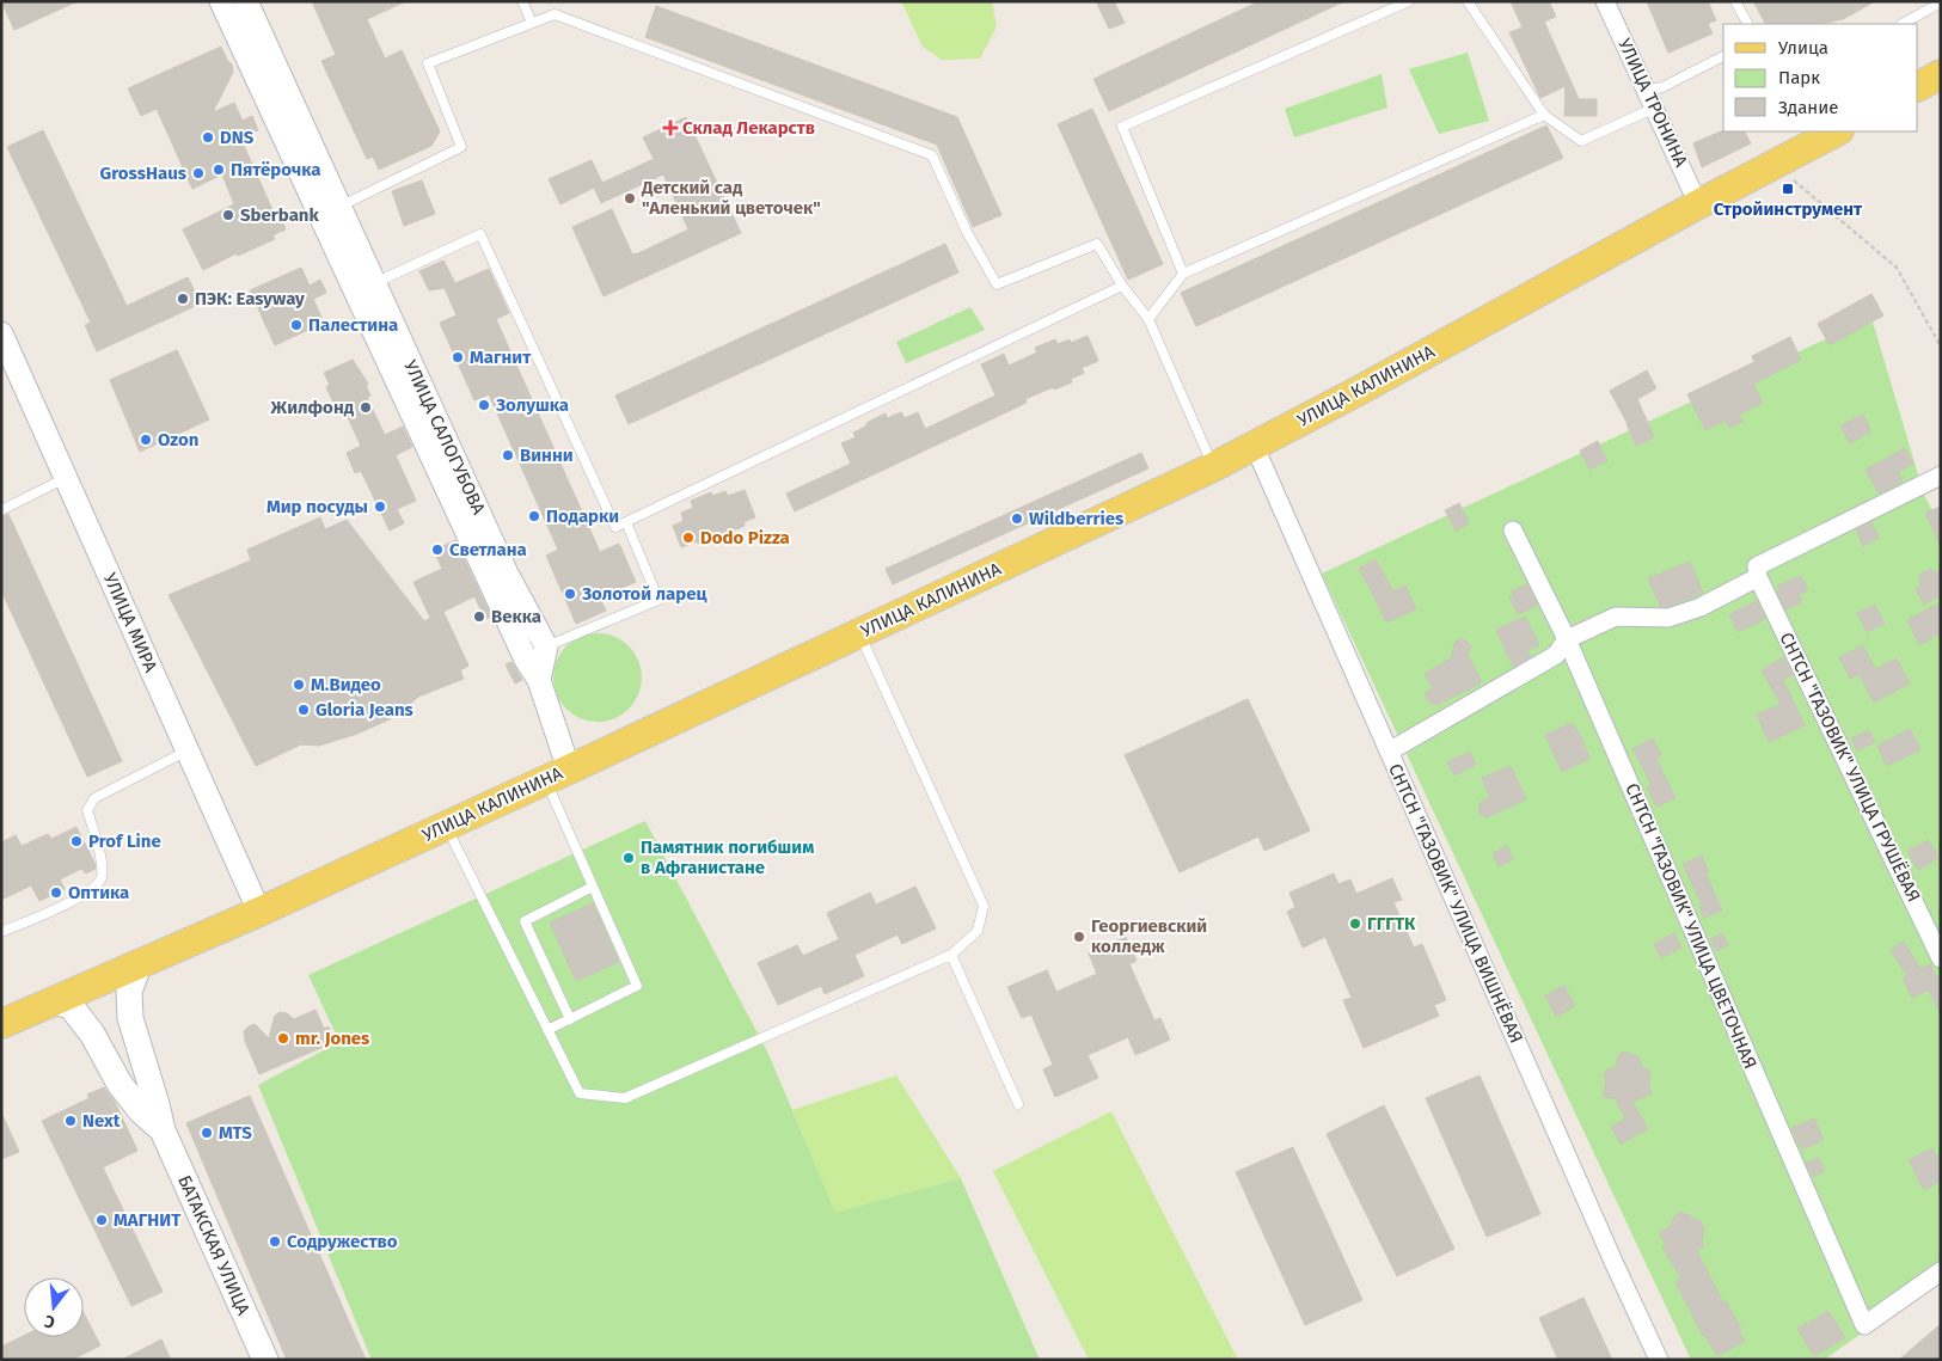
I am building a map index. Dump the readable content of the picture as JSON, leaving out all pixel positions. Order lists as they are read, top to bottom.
{
  "streets": {
    "main road": ["УЛИЦА КАЛИНИНА", "БАТАКСКАЯ УЛИЦА"],
    "street": [
      "УЛИЦА ТРОНИНА",
      "УЛИЦА САЛОГУБОВА",
      "УЛИЦА МИРА",
      "СНТСН \"ГАЗОВИК\" УЛИЦА ГРУШЁВАЯ",
      "СНТСН \"ГАЗОВИК\" УЛИЦА ВИШНЁВАЯ",
      "СНТСН \"ГАЗОВИК\" УЛИЦА ЦВЕТОЧНАЯ"
    ]
  },
  "crossings": [
    ["УЛИЦА ТРОНИНА", "УЛИЦА КАЛИНИНА"],
    ["УЛИЦА КАЛИНИНА", "УЛИЦА МИРА"],
    ["УЛИЦА КАЛИНИНА", "СНТСН \"ГАЗОВИК\" УЛИЦА ВИШНЁВАЯ"],
    ["УЛИЦА КАЛИНИНА", "БАТАКСКАЯ УЛИЦА"]
  ],
  "places": {
    "health": ["Склад Лекарств"],
    "other": [
      "DNS",
      "Пятёрочка",
      "GrossHaus",
      "Детский сад \"Аленький цветочек\"",
      "Sberbank",
      "ПЭК: Easyway",
      "Палестина",
      "Магнит",
      "Золушка",
      "Жилфонд",
      "Ozon",
      "Винни",
      "Мир посуды",
      "Подарки",
      "Wildberries",
      "Dodo Pizza",
      "Светлана",
      "Золотой ларец",
      "Векка",
      "М.Видео",
      "Gloria Jeans",
      "Prof Line",
      "Памятник погибшим в Афганистане",
      "Оптика",
      "ГГГТК",
      "Георгиевский колледж",
      "mr. Jones",
      "Next",
      "MTS",
      "МАГНИТ",
      "Содружество"
    ],
    "transit": ["Стройинструмент"]
  },
  "legend": ["Улица", "Парк", "Здание"],
  "north": "bottom"
}
